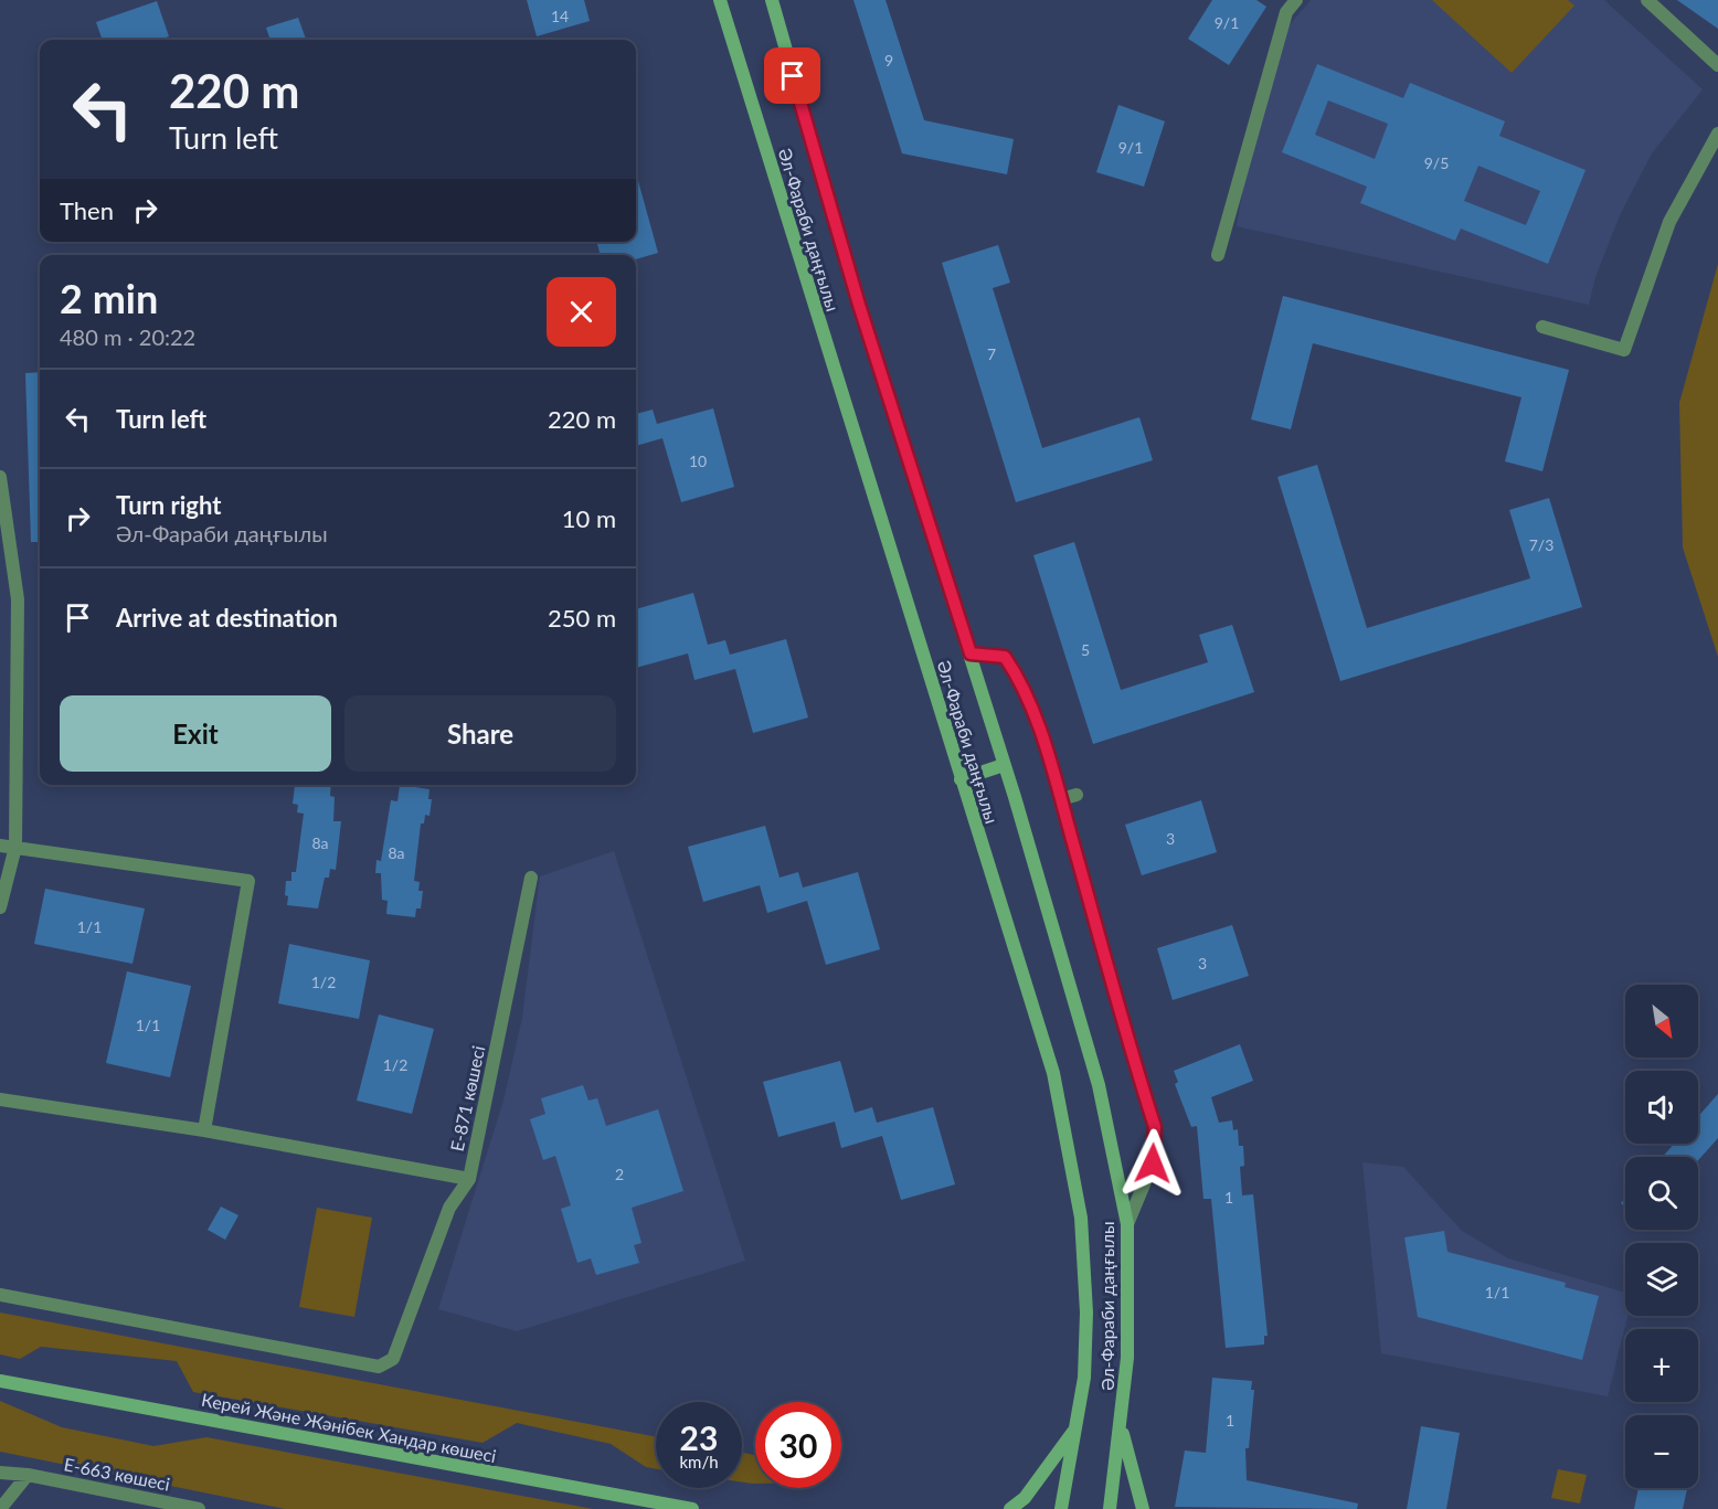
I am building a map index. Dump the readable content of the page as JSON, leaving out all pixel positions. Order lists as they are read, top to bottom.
{
  "streets": {
    "main road": ["Әл-Фараби даңғылы", "Керей Және Жәнібек Хандар көшесі"],
    "street": ["Е-871 көшесі", "Е-663 көшесі"]
  },
  "house_numbers": [
    "14",
    "9/1",
    "9",
    "9/1",
    "9/5",
    "7",
    "10",
    "7/3",
    "5",
    "3",
    "8а",
    "8а",
    "1/1",
    "3",
    "1/2",
    "1/1",
    "1/2",
    "2",
    "1",
    "1/1",
    "1"
  ],
  "north": "bottom right",
  "page": {
    "turn": ["220 m", "Turn left"],
    "then": "Then",
    "heading": ["2 min", "480 m · 20:22"],
    "list": [
      {
        "name": "Turn left",
        "value": "220 m"
      },
      {
        "name": "Turn right",
        "note": "Әл-Фараби даңғылы",
        "value": "10 m"
      },
      {
        "name": "Arrive at destination",
        "value": "250 m"
      }
    ],
    "buttons": ["Exit", "Share"],
    "map_buttons": ["+", "−"],
    "speed": "23 km/h",
    "limit": "30"
  }
}
